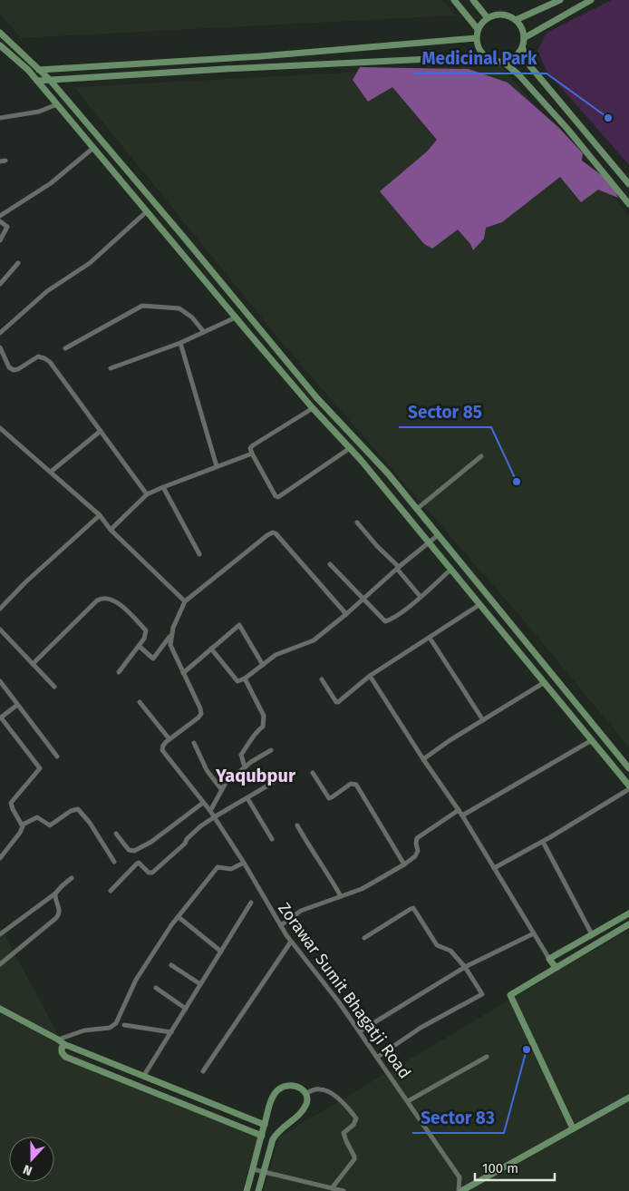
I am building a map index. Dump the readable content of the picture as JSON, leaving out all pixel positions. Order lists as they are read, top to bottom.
{
  "streets": {
    "street": ["Zorawar Sumit Bhagatji Road"]
  },
  "districts": ["Yaqubpur"],
  "places": ["Medicinal Park", "Sector 85", "Sector 83"],
  "scale_bar": "100 m",
  "north": "bottom"
}
